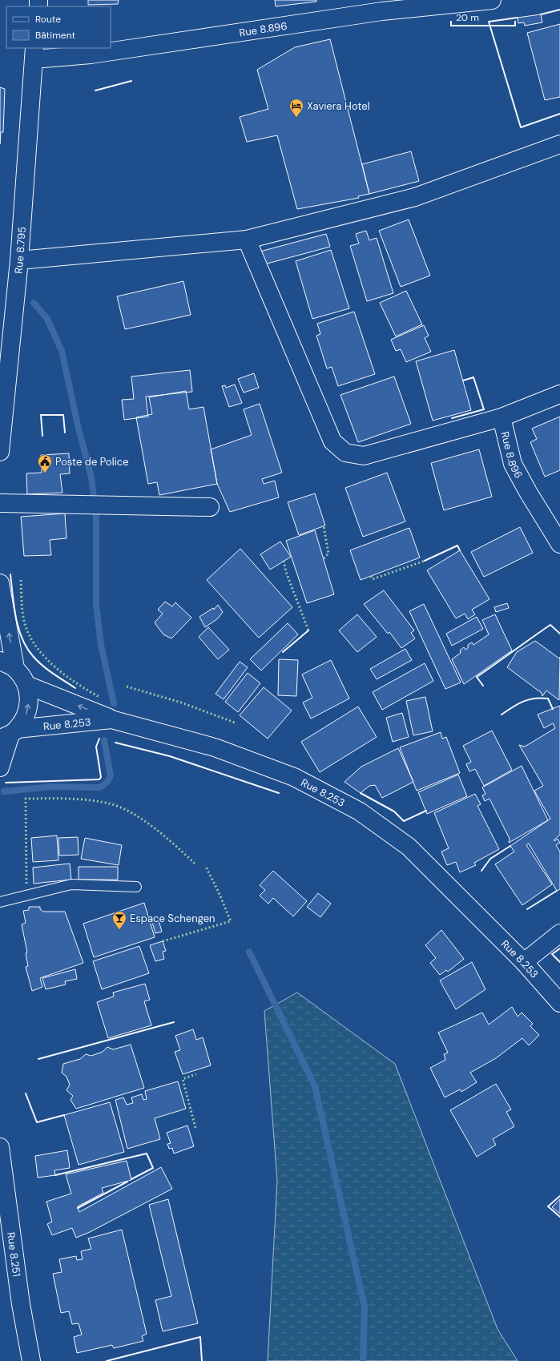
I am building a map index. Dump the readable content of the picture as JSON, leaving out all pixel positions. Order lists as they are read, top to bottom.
{
  "streets": {
    "main road": [
      "Rue 8.896",
      "Rue 8.795",
      "Rue 8.253",
      "Rue 8.251"
    ]
  },
  "crossings": [
    ["Rue 8.896", "Rue 8.795"]
  ],
  "places": {
    "hotel": ["Xaviera Hotel"],
    "public building": ["Poste de Police"],
    "bar": ["Espace Schengen"]
  },
  "legend": ["Route", "Bâtiment"],
  "scale_bar": "20 m"
}
